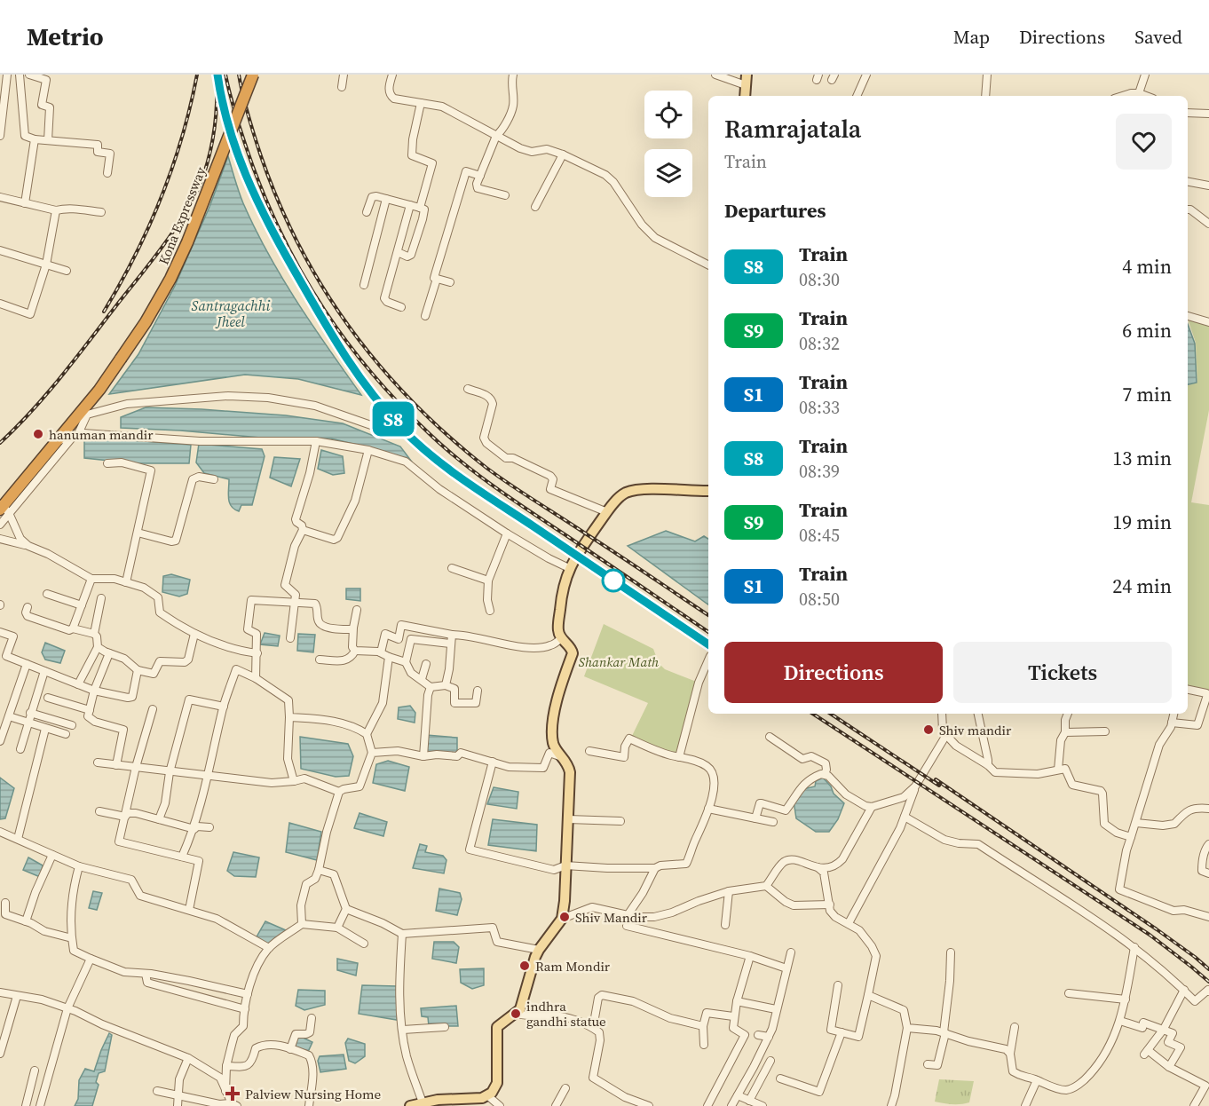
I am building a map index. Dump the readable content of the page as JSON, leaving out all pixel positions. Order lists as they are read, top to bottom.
{
  "streets": {
    "highway": ["Kona Expressway"]
  },
  "water": ["Santragachhi Jheel"],
  "parks": ["Shankar Math"],
  "places": {
    "other": [
      "hanuman mandir",
      "Shiv mandir",
      "Shiv Mandir",
      "Ram Mondir",
      "indhra gandhi statue"
    ],
    "health": ["Palview Nursing Home"]
  },
  "page": {
    "header": "Metrio",
    "nav": ["Map", "Directions", "Saved"],
    "on_map": "S8",
    "heading": [
      ["Ramrajatala", "Train"],
      "Departures"
    ],
    "list": [
      {
        "mark": "S8",
        "name": "Train",
        "note": "08:30",
        "value": "4 min"
      },
      {
        "mark": "S9",
        "name": "Train",
        "note": "08:32",
        "value": "6 min"
      },
      {
        "mark": "S1",
        "name": "Train",
        "note": "08:33",
        "value": "7 min"
      },
      {
        "mark": "S8",
        "name": "Train",
        "note": "08:39",
        "value": "13 min"
      },
      {
        "mark": "S9",
        "name": "Train",
        "note": "08:45",
        "value": "19 min"
      },
      {
        "mark": "S1",
        "name": "Train",
        "note": "08:50",
        "value": "24 min"
      }
    ],
    "buttons": ["Directions", "Tickets"]
  }
}
